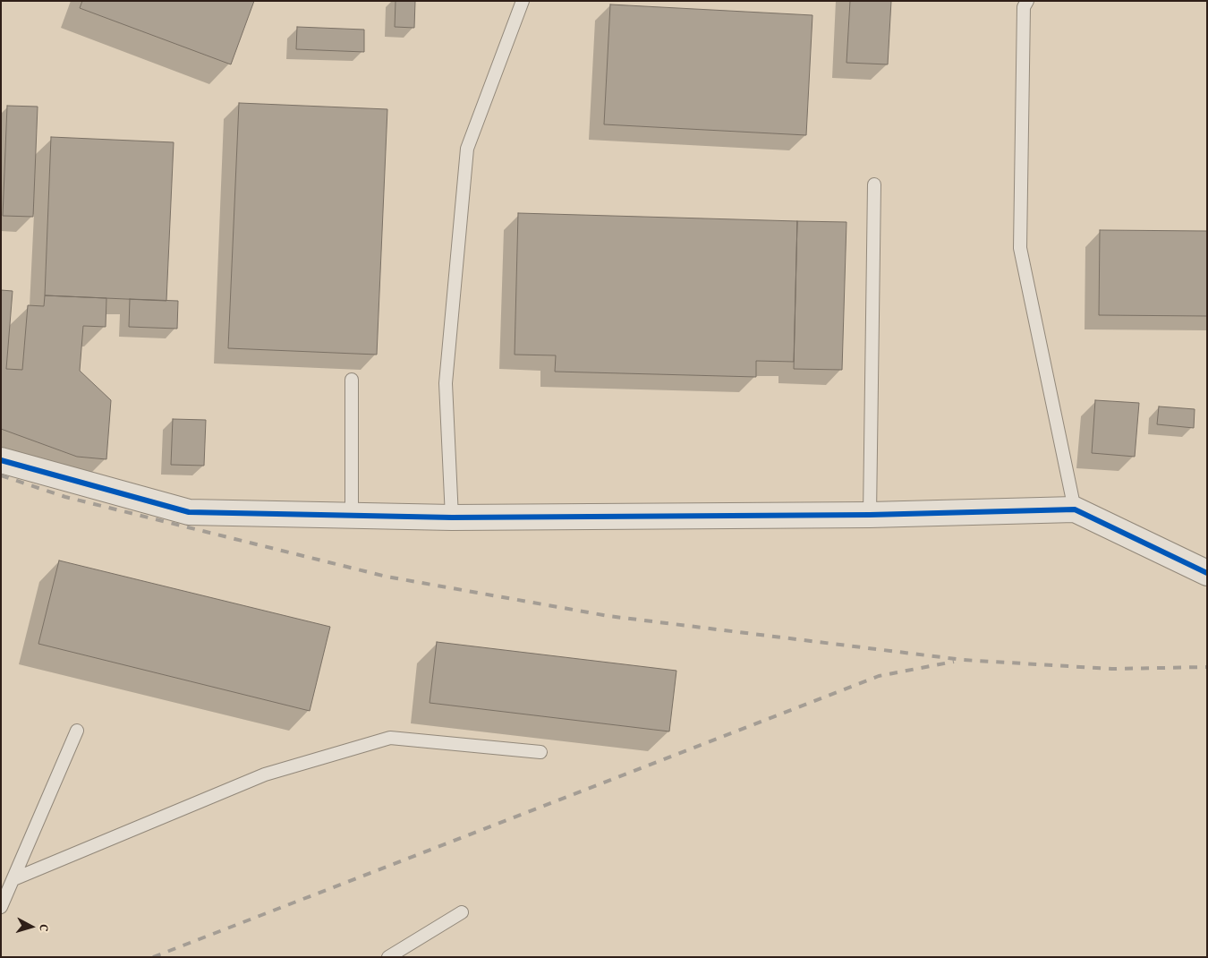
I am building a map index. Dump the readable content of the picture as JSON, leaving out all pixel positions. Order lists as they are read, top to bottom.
{
  "north": "right"
}
